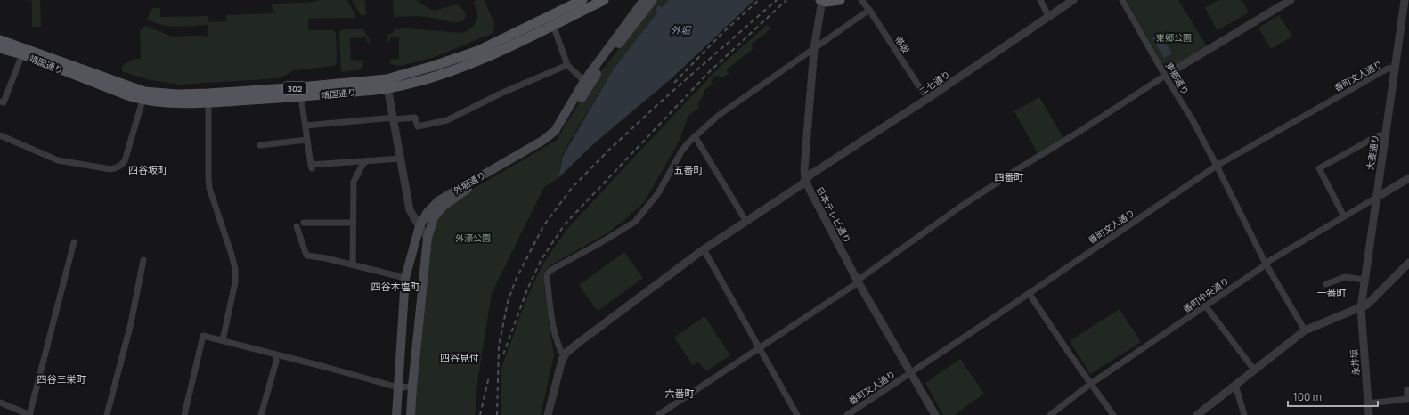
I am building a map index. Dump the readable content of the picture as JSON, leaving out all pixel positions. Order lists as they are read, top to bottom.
{
  "streets": {
    "main road": ["靖国通り", "302", "外堀通り"],
    "street": [
      "帯坂",
      "番町文人通り",
      "東郷通り",
      "二七通り",
      "大妻通り",
      "日本テレビ通り",
      "番町中央通り",
      "永井坂"
    ]
  },
  "crossings": [
    ["帯坂", "二七通り"],
    ["番町文人通り", "東郷通り"],
    ["番町文人通り", "大妻通り"],
    ["番町文人通り", "日本テレビ通り"],
    ["東郷通り", "番町中央通り"],
    ["二七通り", "日本テレビ通り"],
    ["大妻通り", "番町中央通り"],
    ["大妻通り", "永井坂"]
  ],
  "districts": [
    "四谷坂町",
    "五番町",
    "四番町",
    "四谷本塩町",
    "一番町",
    "四谷見付",
    "四谷三栄町",
    "六番町"
  ],
  "water": ["外堀"],
  "parks": ["東郷公園", "外濠公園"],
  "scale_bar": "100 m"
}
